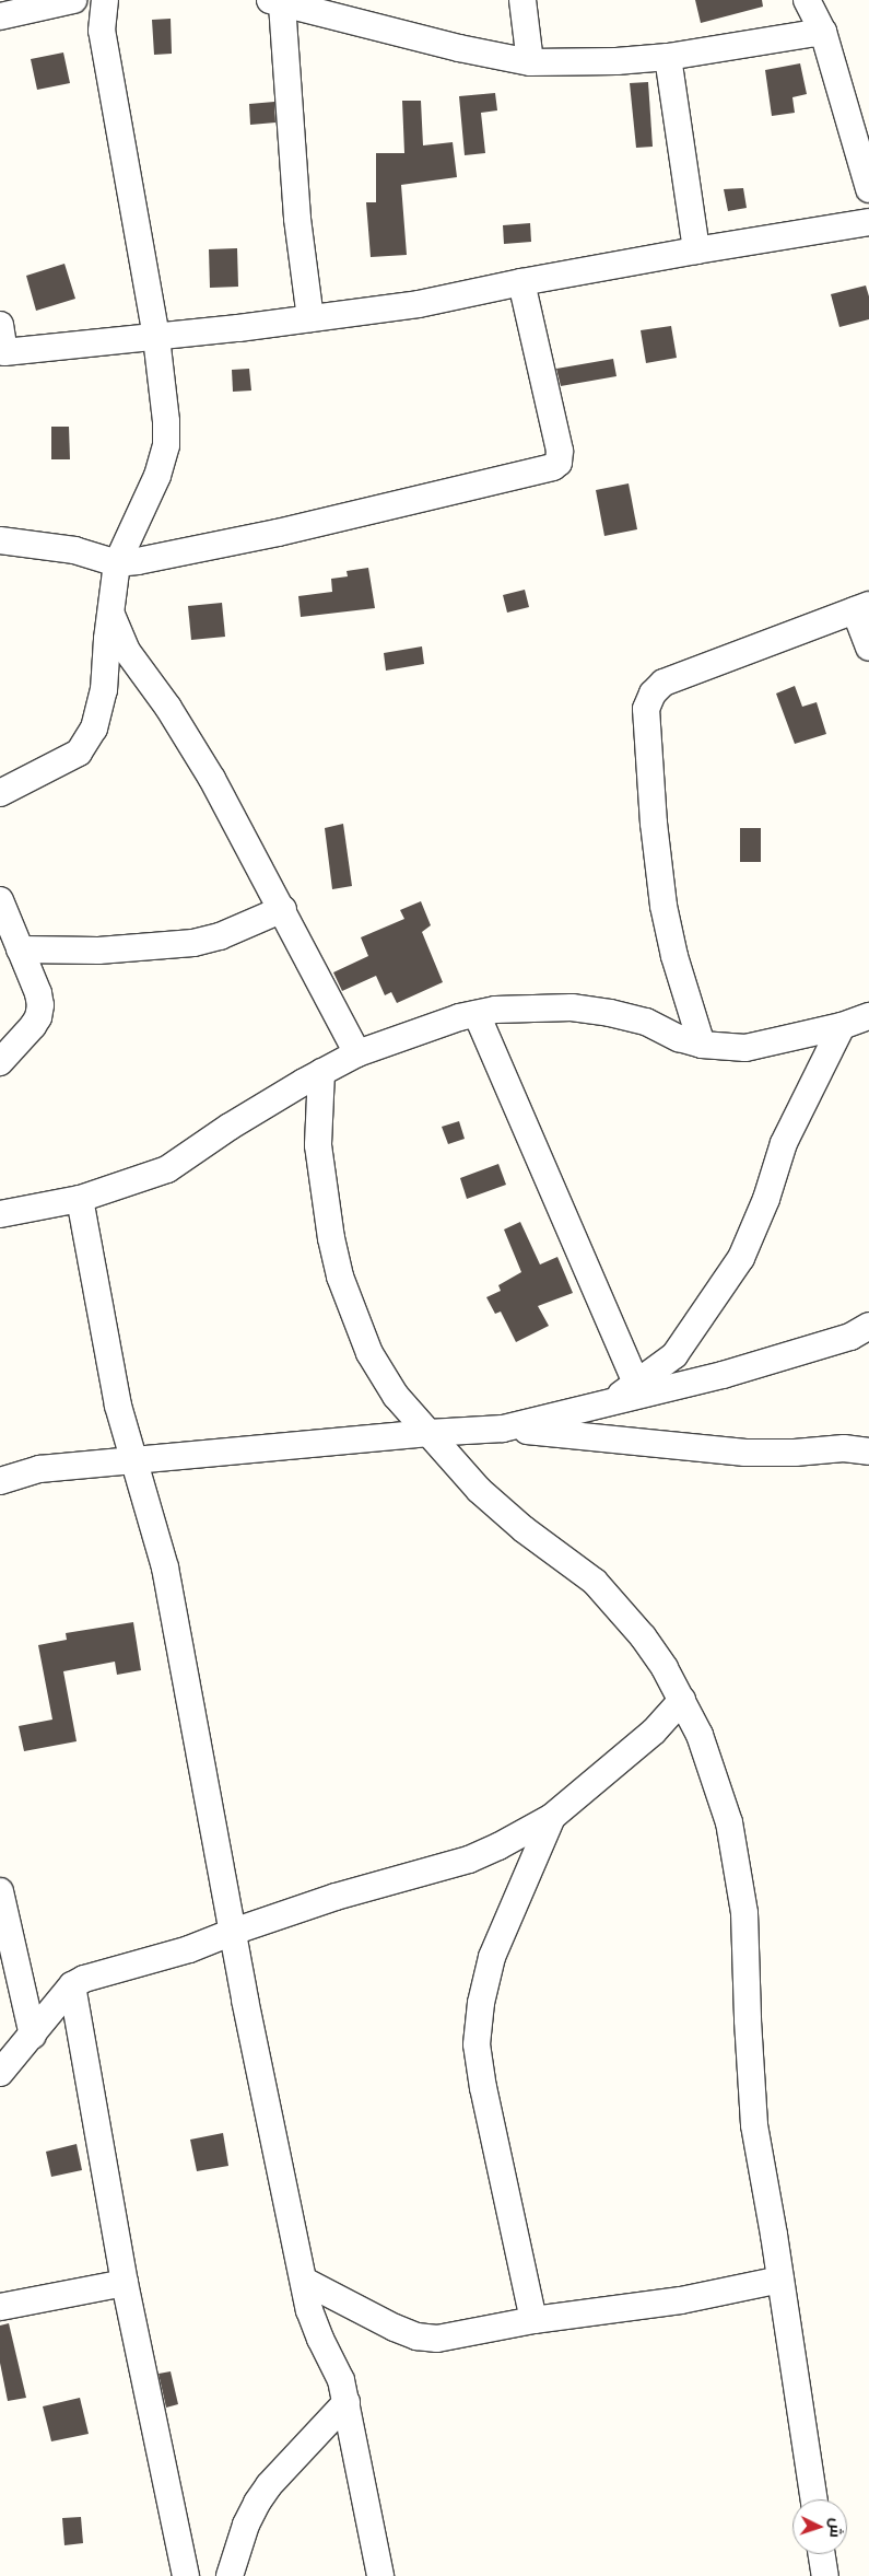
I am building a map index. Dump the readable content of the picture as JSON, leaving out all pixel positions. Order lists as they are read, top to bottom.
{
  "north": "right"
}
